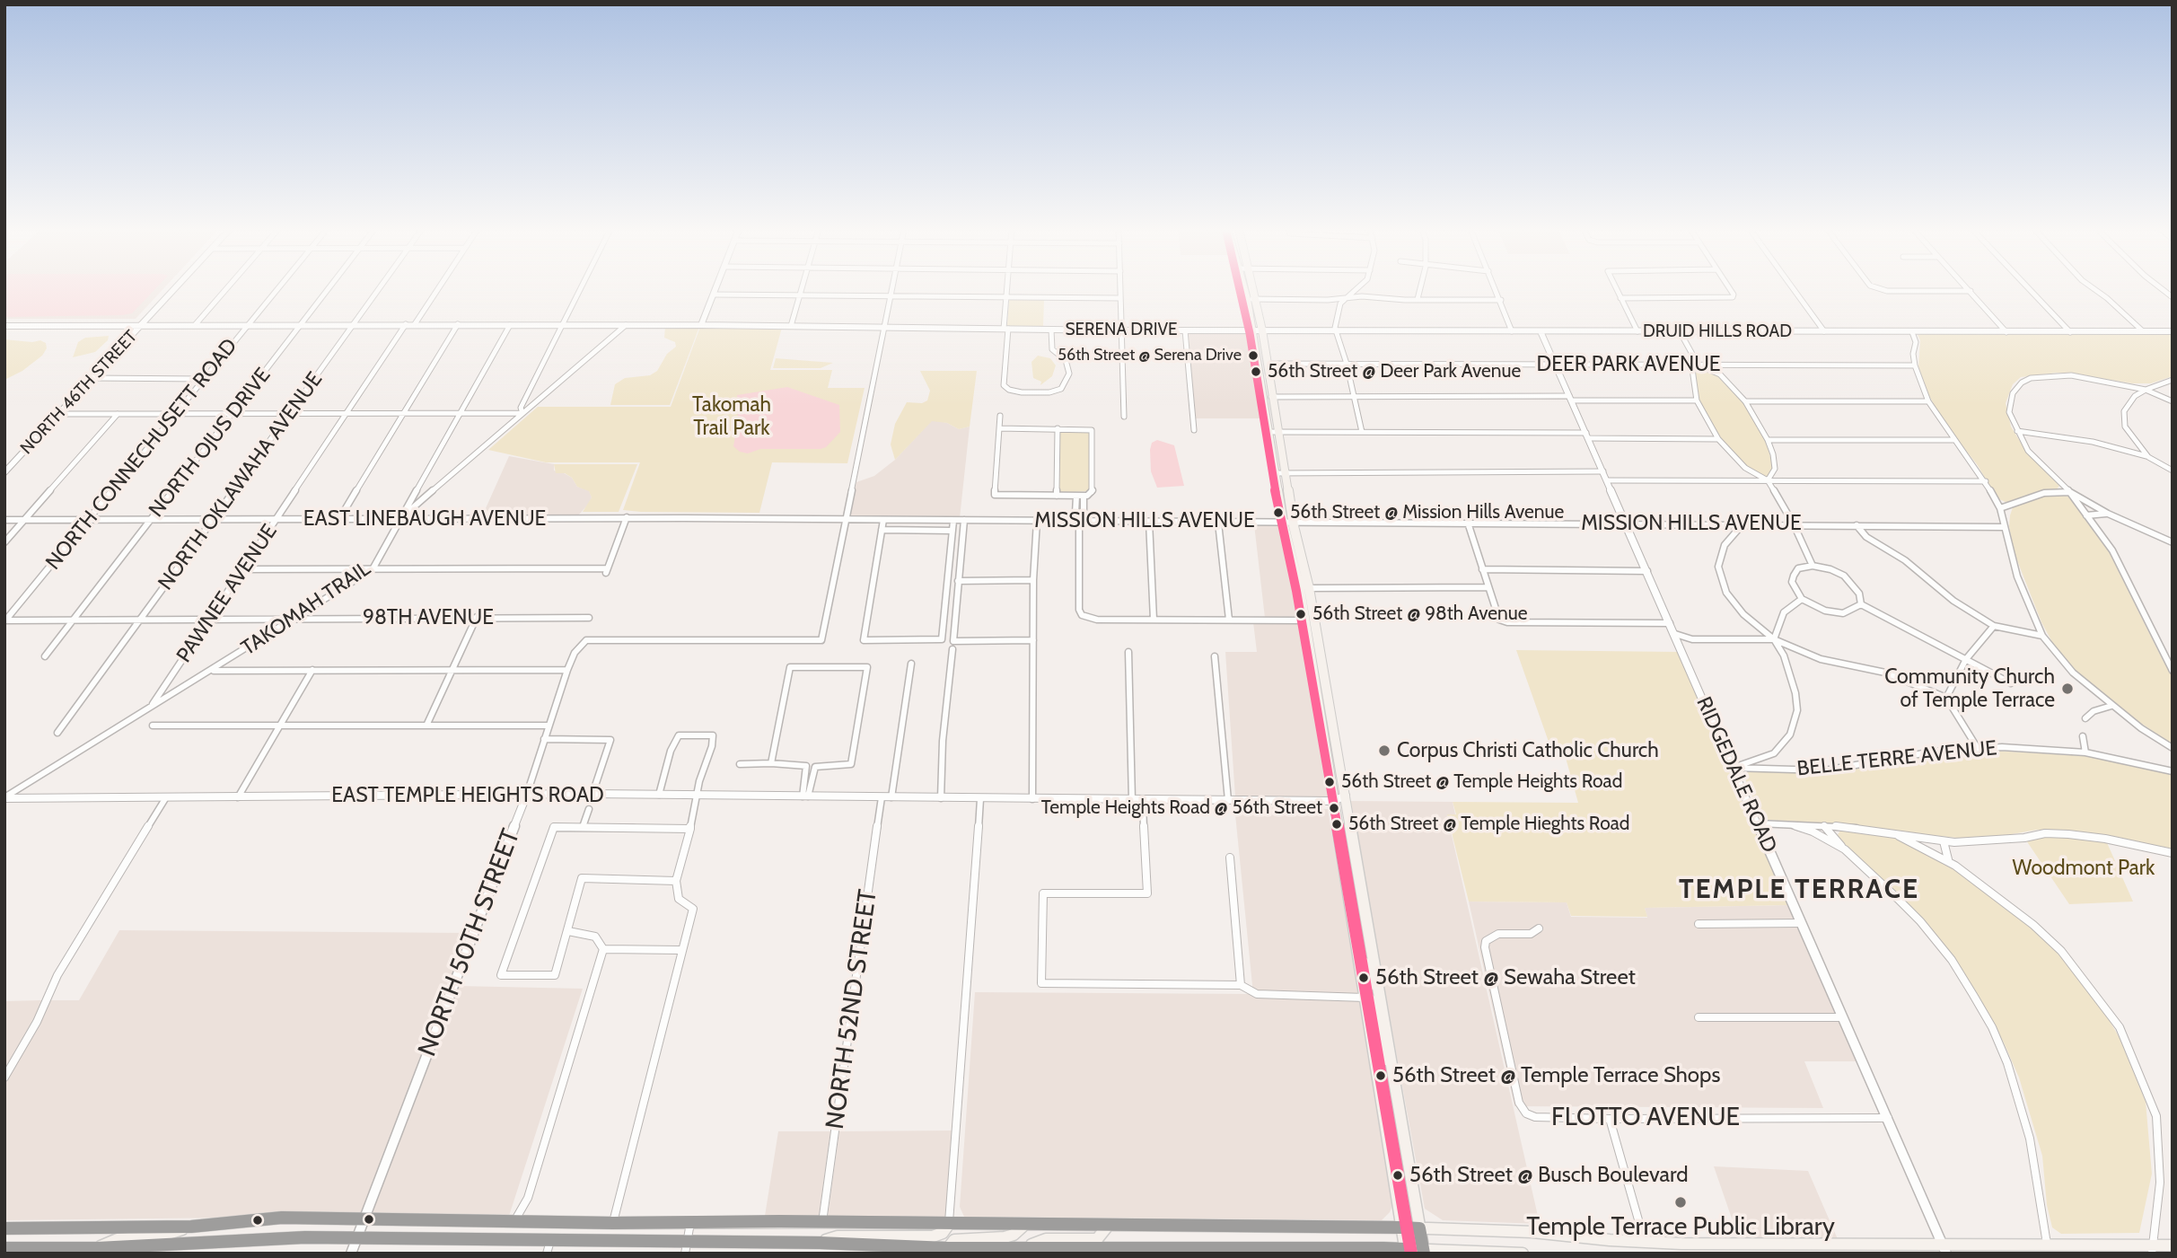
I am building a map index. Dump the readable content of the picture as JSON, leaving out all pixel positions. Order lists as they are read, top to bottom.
{
  "streets": {
    "street": [
      "SERENA DRIVE",
      "DRUID HILLS ROAD",
      "DEER PARK AVENUE",
      "NORTH 46TH STREET",
      "NORTH OJUS DRIVE",
      "NORTH CONNECHUSETT ROAD",
      "NORTH OKLAWAHA AVENUE",
      "EAST LINEBAUGH AVENUE",
      "MISSION HILLS AVENUE",
      "PAWNEE AVENUE",
      "TAKOMAH TRAIL",
      "98TH AVENUE",
      "BELLE TERRE AVENUE",
      "RIDGEDALE ROAD",
      "EAST TEMPLE HEIGHTS ROAD",
      "NORTH 50TH STREET",
      "NORTH 52ND STREET",
      "FLOTTO AVENUE"
    ]
  },
  "crossings": [
    ["SERENA DRIVE", "DRUID HILLS ROAD"],
    ["SERENA DRIVE", "NORTH 46TH STREET"],
    ["SERENA DRIVE", "NORTH OJUS DRIVE"],
    ["SERENA DRIVE", "NORTH CONNECHUSETT ROAD"],
    ["SERENA DRIVE", "NORTH OKLAWAHA AVENUE"],
    ["SERENA DRIVE", "PAWNEE AVENUE"],
    ["SERENA DRIVE", "TAKOMAH TRAIL"],
    ["DRUID HILLS ROAD", "RIDGEDALE ROAD"],
    ["DEER PARK AVENUE", "RIDGEDALE ROAD"],
    ["NORTH OJUS DRIVE", "EAST LINEBAUGH AVENUE"],
    ["NORTH OJUS DRIVE", "98TH AVENUE"],
    ["NORTH CONNECHUSETT ROAD", "EAST LINEBAUGH AVENUE"],
    ["NORTH CONNECHUSETT ROAD", "98TH AVENUE"],
    ["NORTH OKLAWAHA AVENUE", "EAST LINEBAUGH AVENUE"],
    ["NORTH OKLAWAHA AVENUE", "98TH AVENUE"],
    ["EAST LINEBAUGH AVENUE", "MISSION HILLS AVENUE"],
    ["EAST LINEBAUGH AVENUE", "PAWNEE AVENUE"],
    ["EAST LINEBAUGH AVENUE", "TAKOMAH TRAIL"],
    ["EAST LINEBAUGH AVENUE", "NORTH 50TH STREET"],
    ["MISSION HILLS AVENUE", "RIDGEDALE ROAD"],
    ["PAWNEE AVENUE", "TAKOMAH TRAIL"],
    ["PAWNEE AVENUE", "98TH AVENUE"],
    ["TAKOMAH TRAIL", "98TH AVENUE"],
    ["TAKOMAH TRAIL", "EAST TEMPLE HEIGHTS ROAD"],
    ["BELLE TERRE AVENUE", "RIDGEDALE ROAD"],
    ["RIDGEDALE ROAD", "FLOTTO AVENUE"],
    ["EAST TEMPLE HEIGHTS ROAD", "NORTH 50TH STREET"],
    ["EAST TEMPLE HEIGHTS ROAD", "NORTH 52ND STREET"]
  ],
  "districts": ["TEMPLE TERRACE"],
  "parks": ["Takomah Trail Park", "Woodmont Park"],
  "places": [
    "56th Street @ Serena Drive",
    "56th Street @ Deer Park Avenue",
    "56th Street @ Mission Hills Avenue",
    "56th Street @ 98th Avenue",
    "Community Church of Temple Terrace",
    "Corpus Christi Catholic Church",
    "56th Street @ Temple Heights Road",
    "Temple Heights Road @ 56th Street",
    "56th Street @ Temple Hieghts Road",
    "56th Street @ Sewaha Street",
    "56th Street @ Temple Terrace Shops",
    "56th Street @ Busch Boulevard",
    "Temple Terrace Public Library"
  ]
}
